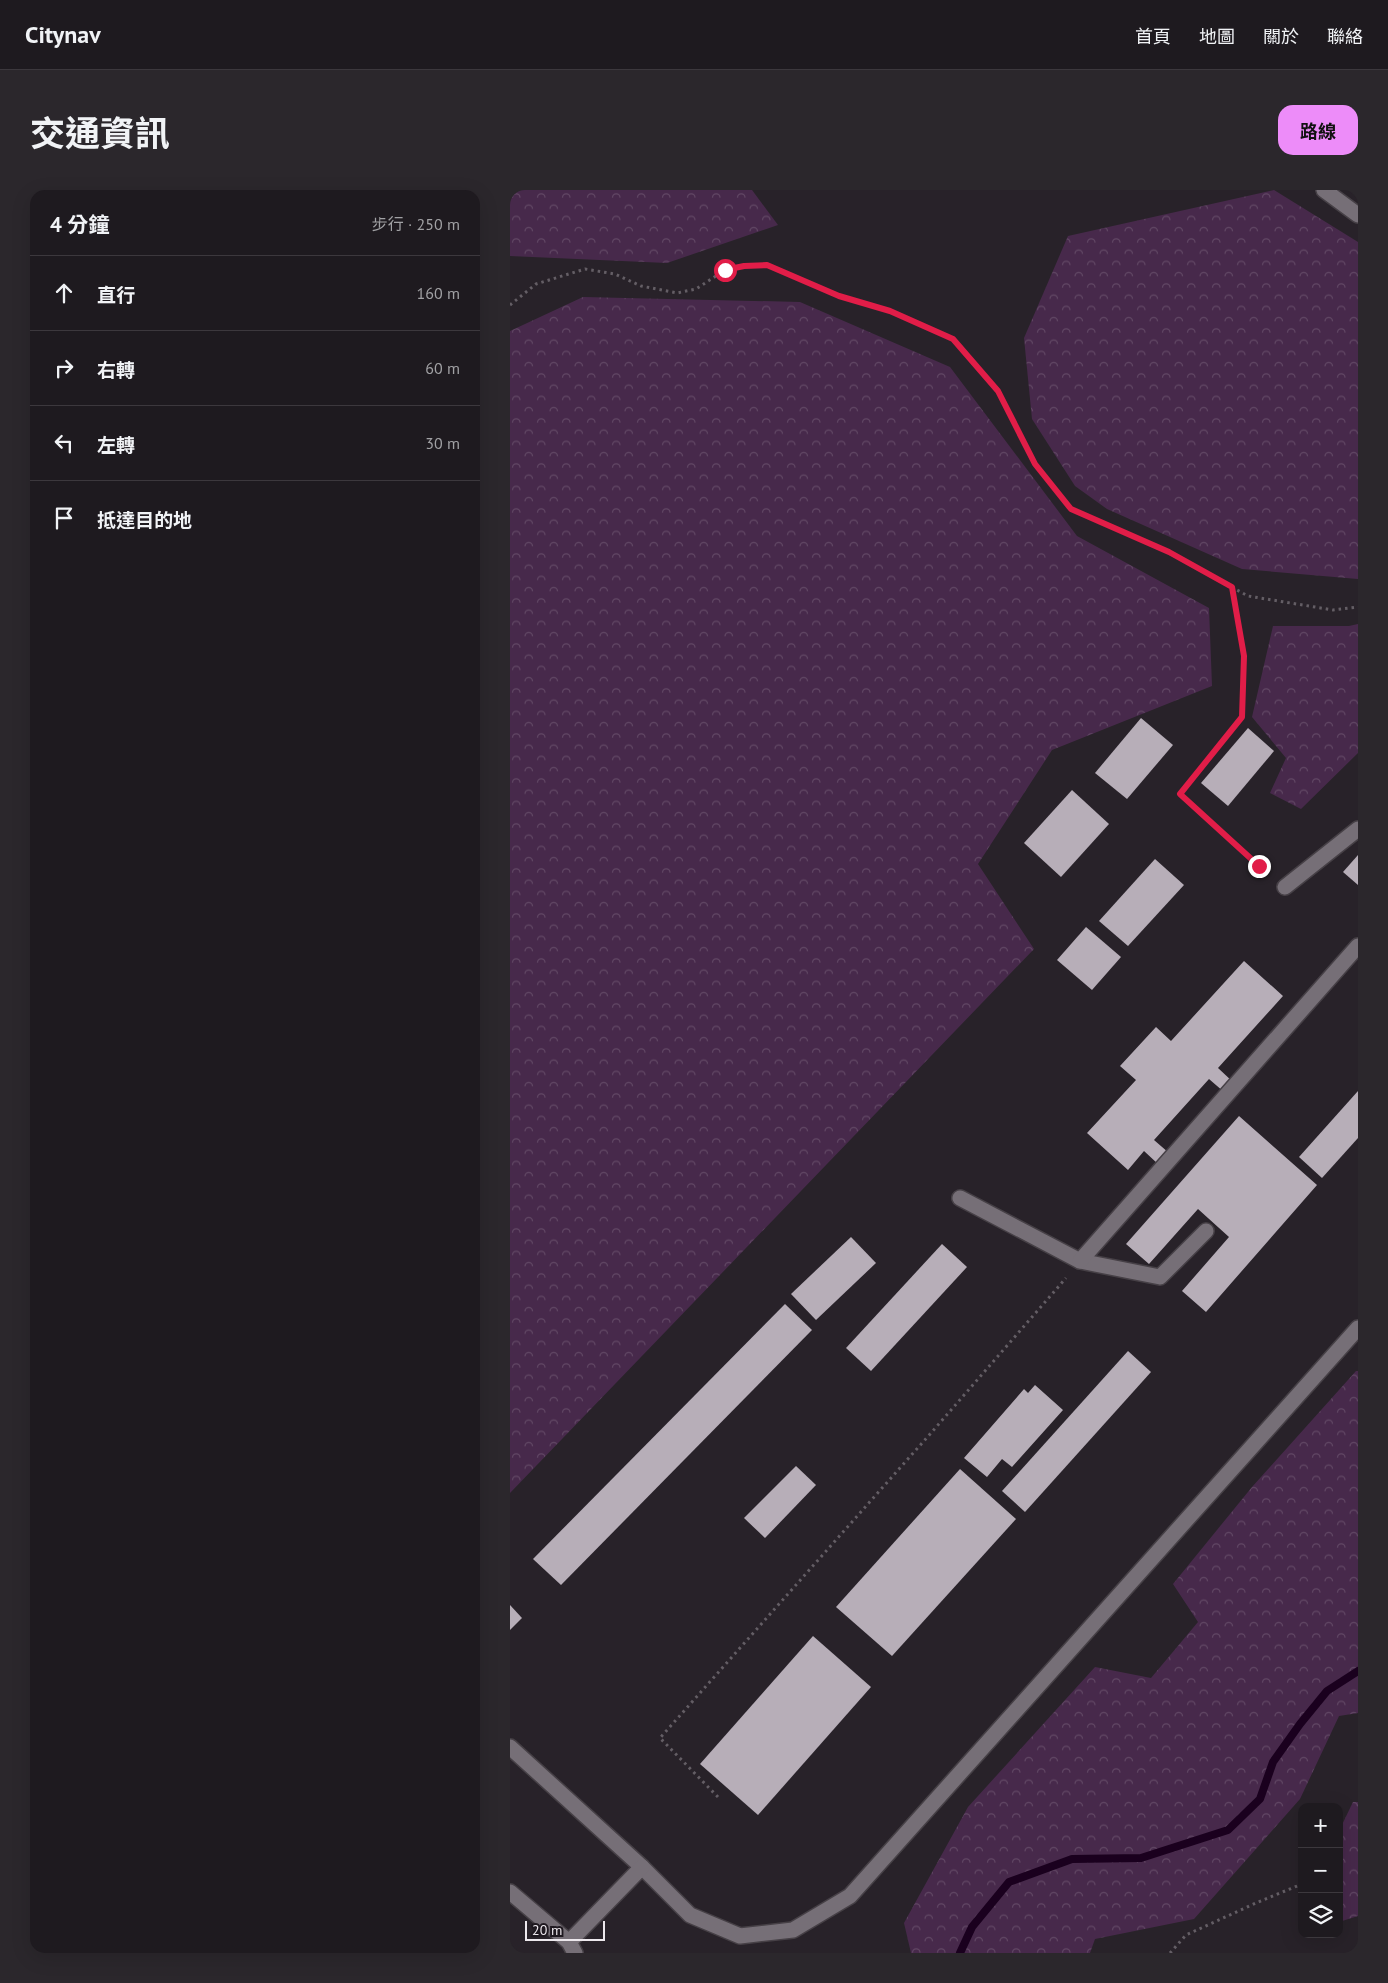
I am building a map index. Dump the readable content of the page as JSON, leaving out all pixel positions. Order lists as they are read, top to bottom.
{
  "scale_bar": "20 m",
  "page": {
    "header": "Citynav",
    "nav": [
      "首頁",
      "地圖",
      "關於",
      "聯絡"
    ],
    "title": "交通資訊",
    "buttons": "路線",
    "heading": ["4 分鐘", "步行 · 250 m"],
    "list": [
      ["直行", "160 m"],
      ["右轉", "60 m"],
      ["左轉", "30 m"],
      "抵達目的地"
    ],
    "map_buttons": ["+", "−"],
    "scale": "20 m"
  }
}
